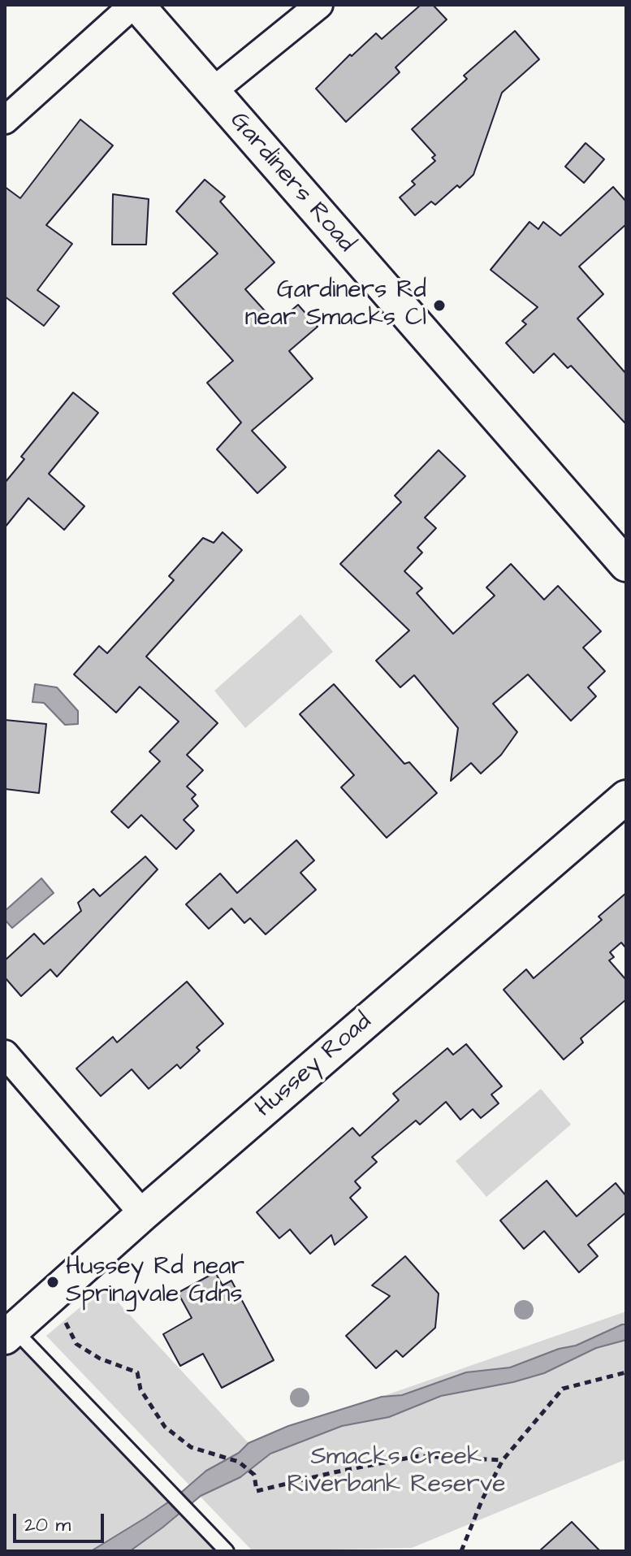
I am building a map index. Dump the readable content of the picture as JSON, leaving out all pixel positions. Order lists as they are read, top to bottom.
{
  "streets": {
    "street": ["Gardiners Road", "Hussey Road"]
  },
  "parks": ["Smacks Creek Riverbank Reserve"],
  "places": ["Gardiners Rd near Smacks Cl", "Hussey Rd near Springvale Gdns"],
  "scale_bar": "20 m"
}
